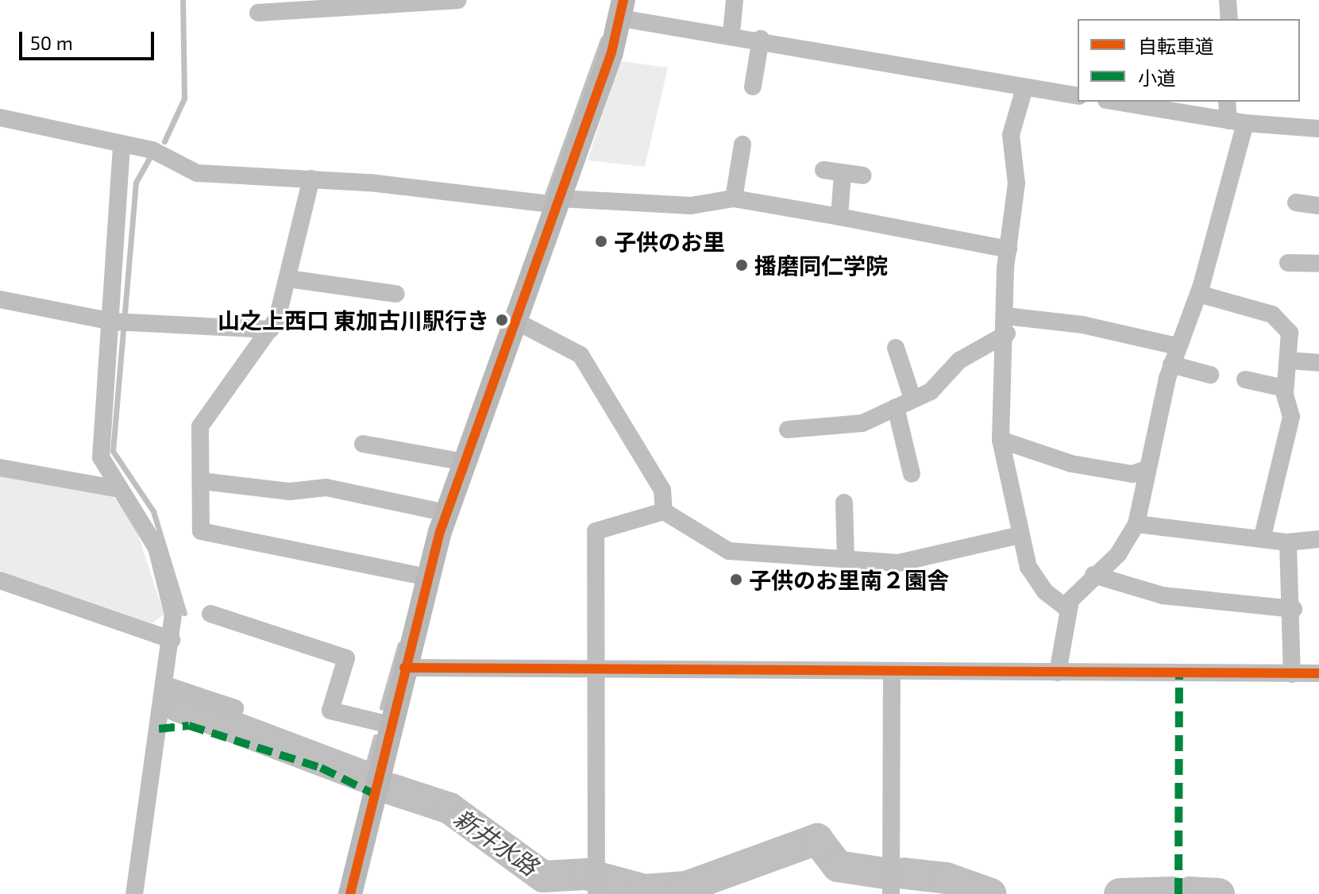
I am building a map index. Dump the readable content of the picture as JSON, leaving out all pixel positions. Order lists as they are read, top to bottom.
{
  "water": ["新井水路"],
  "places": [
    "子供のお里",
    "播磨同仁学院",
    "山之上西口 東加古川駅行き",
    "子供のお里南２園舎"
  ],
  "legend": ["自転車道", "小道"],
  "scale_bar": "50 m"
}
